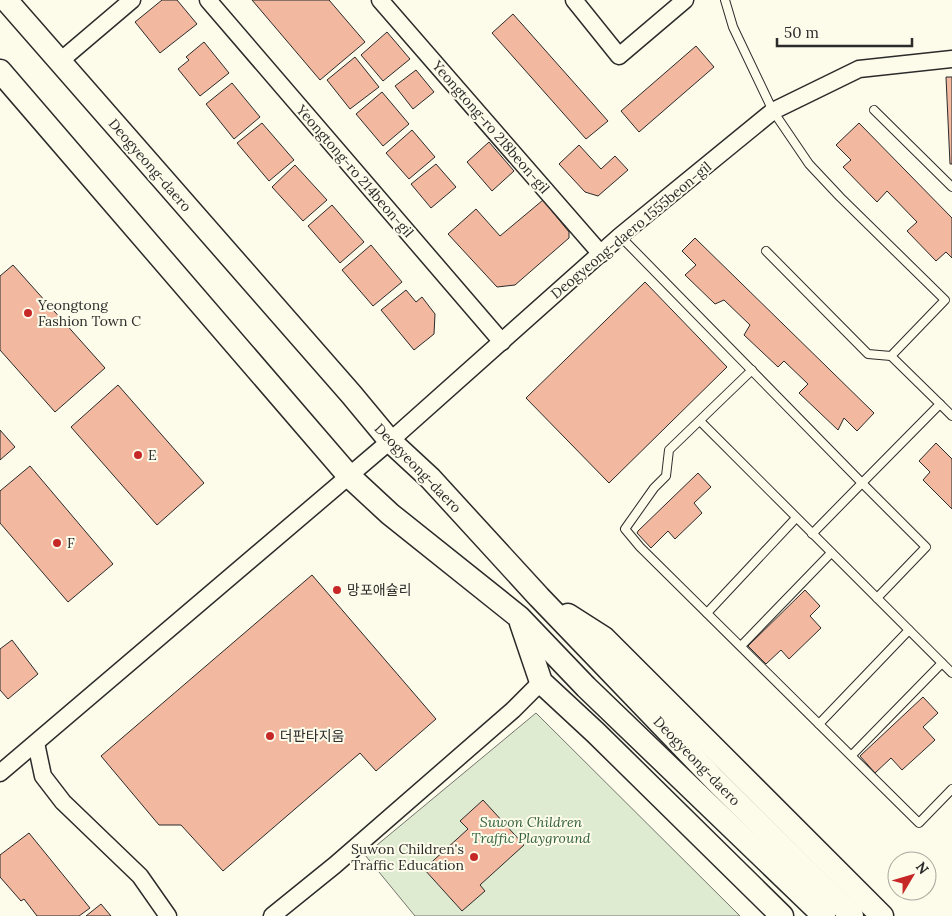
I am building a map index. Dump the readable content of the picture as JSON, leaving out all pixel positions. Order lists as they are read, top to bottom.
{
  "streets": {
    "main road": ["Deogyeong-daero"],
    "street": ["Yeongtong-ro 218beon-gil", "Yeongtong-ro 214beon-gil", "Deogyeong-daero 1555beon-gil"]
  },
  "crossings": [
    ["Yeongtong-ro 218beon-gil", "Deogyeong-daero 1555beon-gil"],
    ["Deogyeong-daero", "Deogyeong-daero 1555beon-gil"],
    ["Yeongtong-ro 214beon-gil", "Deogyeong-daero 1555beon-gil"]
  ],
  "parks": ["Suwon Children Traffic Playground"],
  "places": [
    "Yeongtong Fashion Town C",
    "E",
    "F",
    "망포애슐리",
    "더판타지움",
    "Suwon Children's Traffic Education"
  ],
  "scale_bar": "50 m",
  "north": "top right"
}
